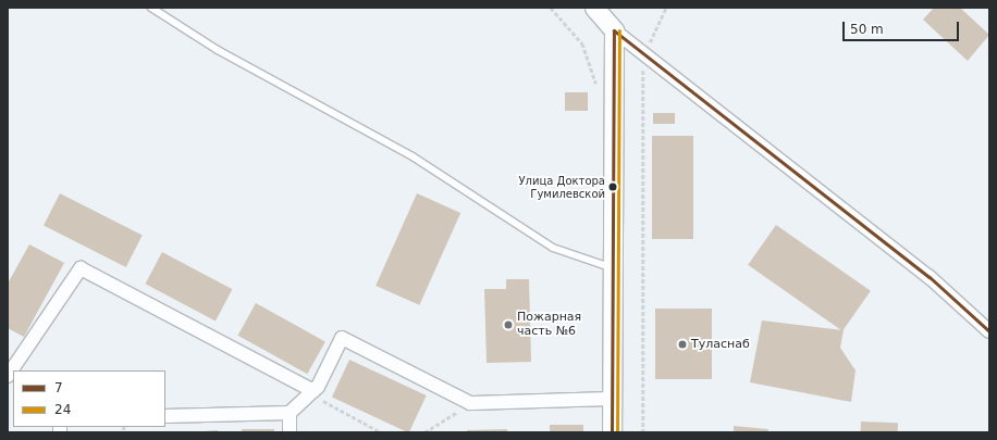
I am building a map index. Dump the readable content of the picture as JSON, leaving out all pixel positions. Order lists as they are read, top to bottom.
{
  "places": ["Улица Доктора Гумилевской", "Пожарная часть №6", "Туласнаб"],
  "lines": ["transit line 7", "transit line 24"],
  "legend": ["7", "24"],
  "scale_bar": "50 m"
}
